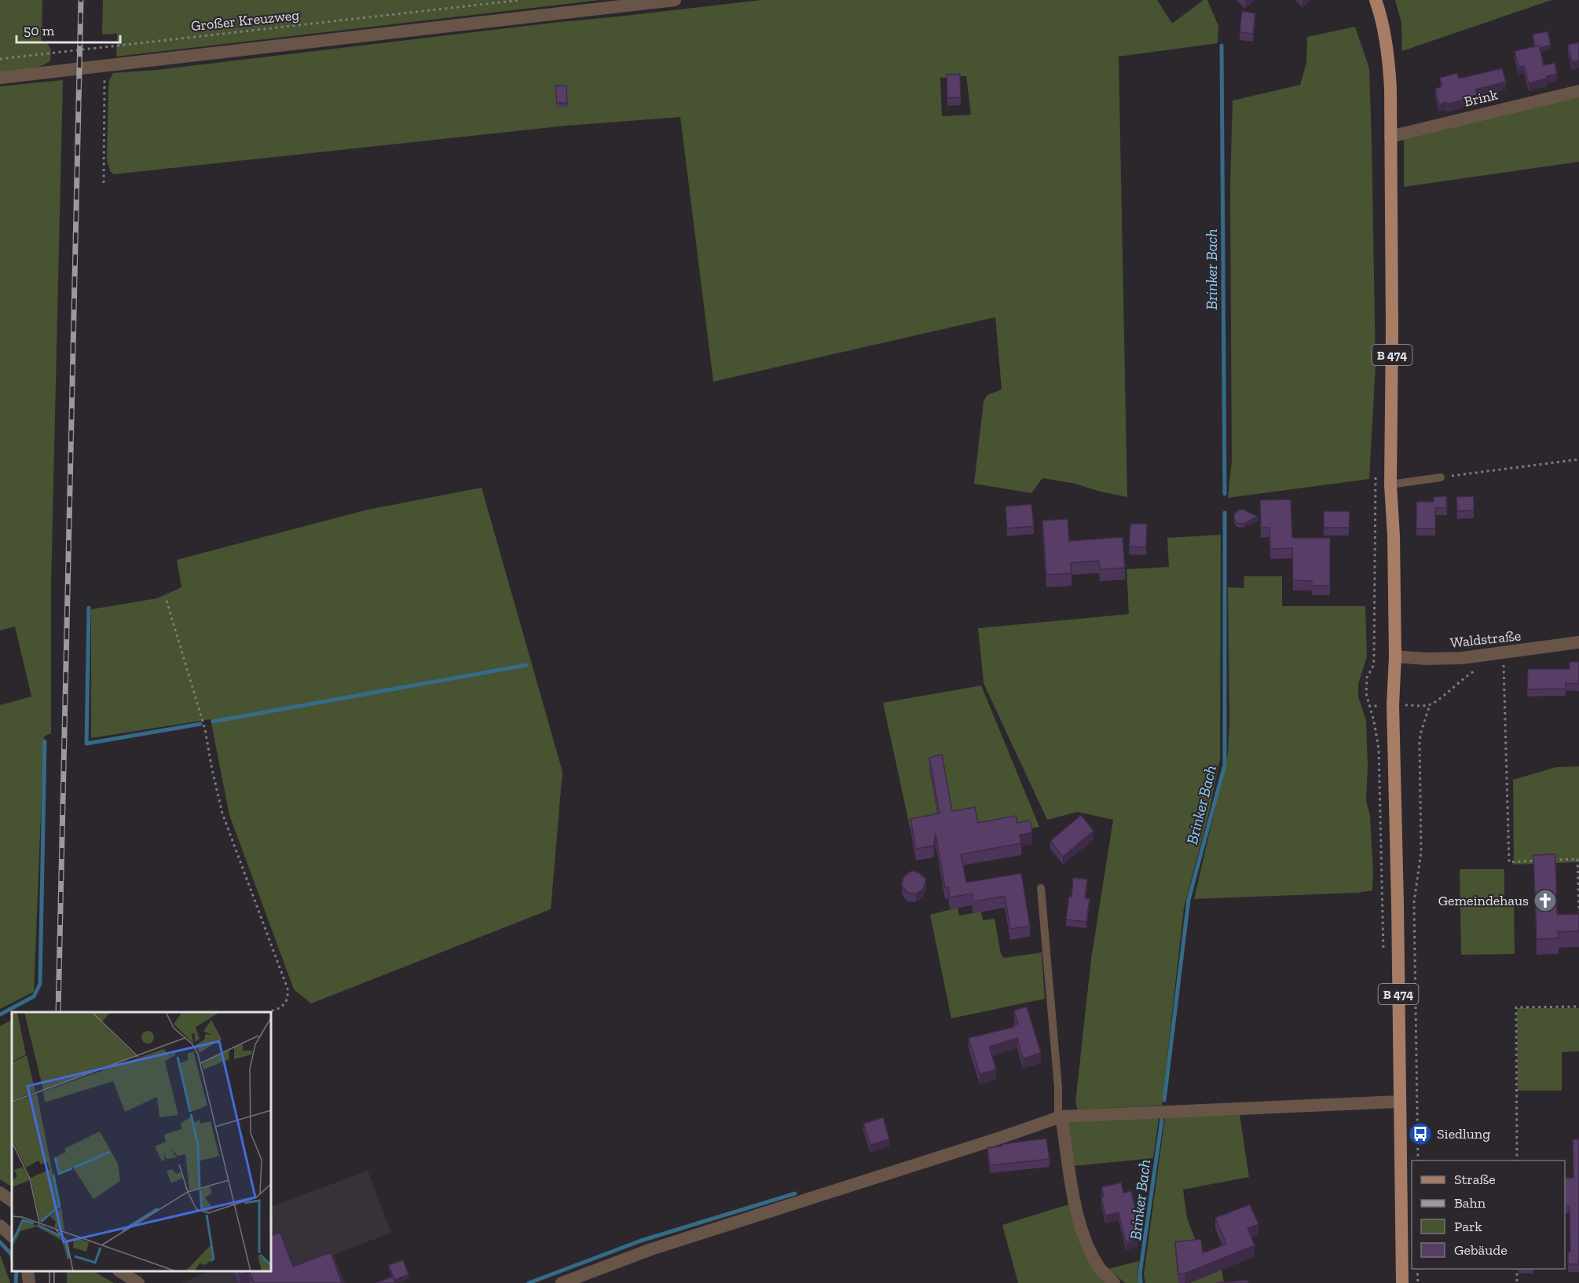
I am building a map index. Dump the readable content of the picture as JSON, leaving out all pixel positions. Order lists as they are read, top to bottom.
{
  "streets": {
    "main road": ["B 474"],
    "street": ["Brink", "Waldstraße"],
    "path": ["Großer Kreuzweg"]
  },
  "crossings": [
    ["Brink", "B 474"],
    ["B 474", "Waldstraße"]
  ],
  "water": ["Brinker Bach"],
  "places": {
    "church": ["Gemeindehaus"],
    "bus stop": ["Siedlung"]
  },
  "legend": [
    "Straße",
    "Bahn",
    "Park",
    "Gebäude"
  ],
  "scale_bar": "50 m"
}
